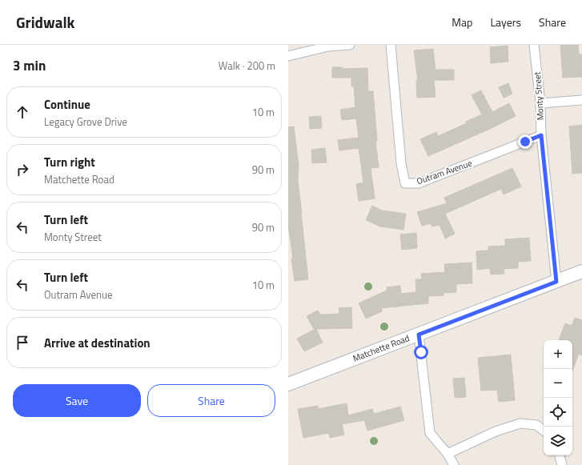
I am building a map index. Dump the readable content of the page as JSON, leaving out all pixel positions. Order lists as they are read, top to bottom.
{
  "streets": {
    "street": ["Monty Street", "Outram Avenue", "Matchette Road"]
  },
  "crossings": [
    ["Monty Street", "Outram Avenue"],
    ["Monty Street", "Matchette Road"]
  ],
  "page": {
    "header": "Gridwalk",
    "nav": ["Map", "Layers", "Share"],
    "heading": ["3 min", "Walk · 200 m"],
    "list": [
      ["Continue", "Legacy Grove Drive", "10 m"],
      ["Turn right", "Matchette Road", "90 m"],
      ["Turn left", "Monty Street", "90 m"],
      ["Turn left", "Outram Avenue", "10 m"],
      "Arrive at destination"
    ],
    "map_buttons": ["+", "−"],
    "buttons": ["Save", "Share"]
  }
}
